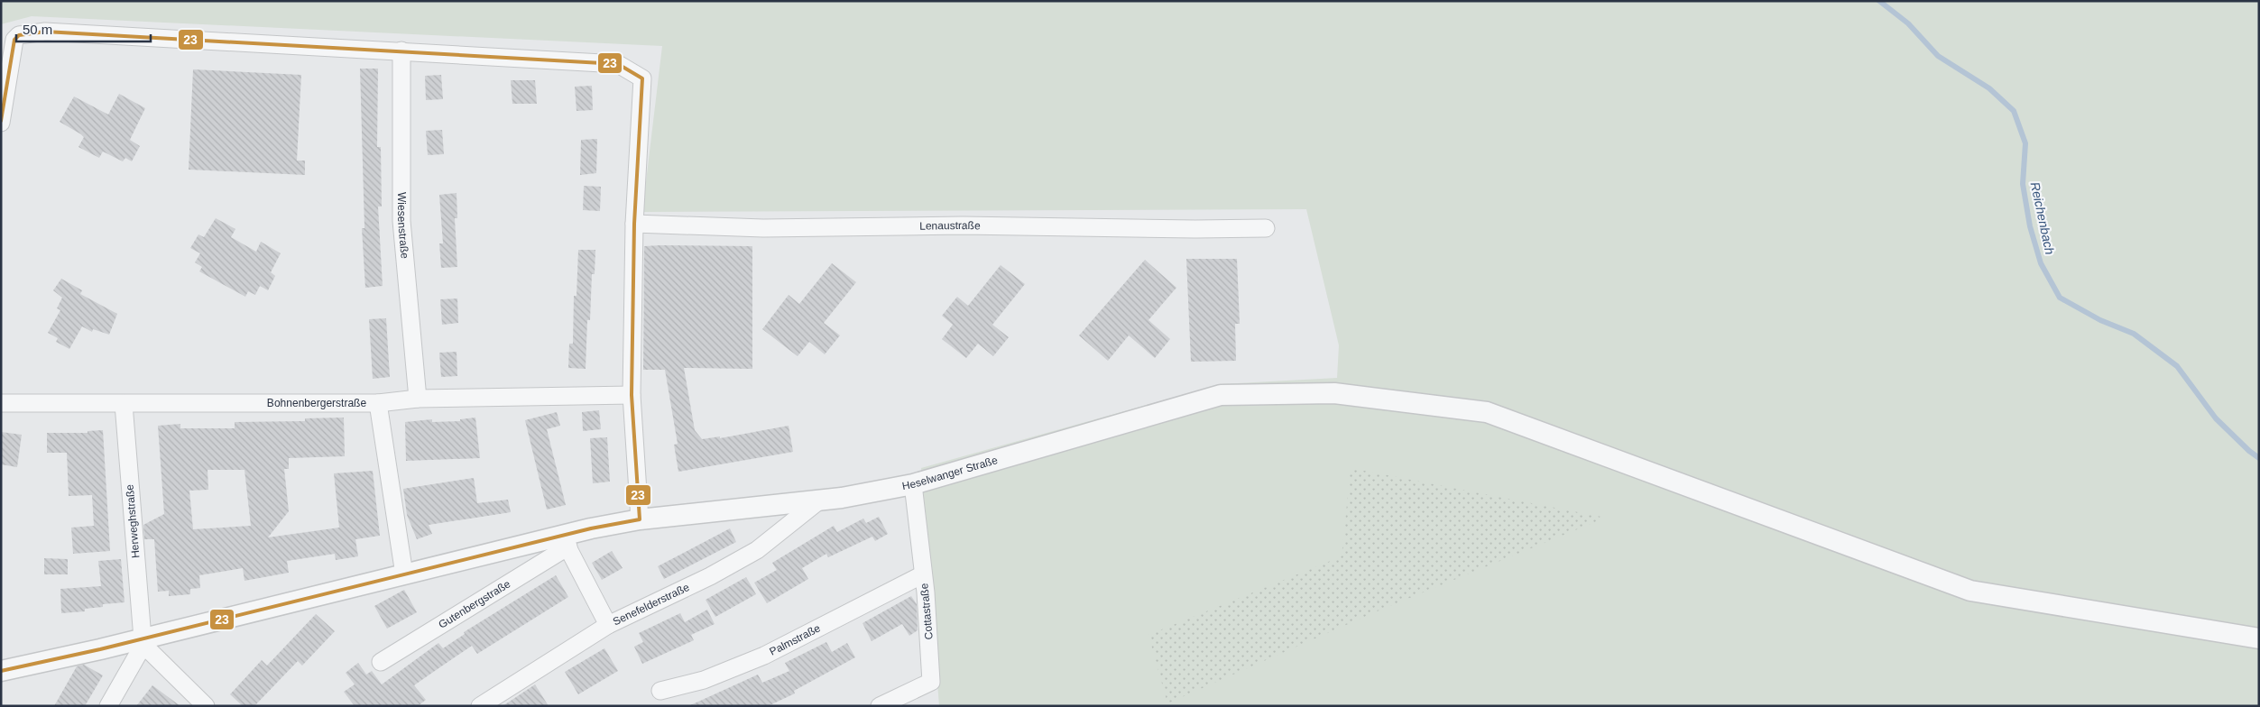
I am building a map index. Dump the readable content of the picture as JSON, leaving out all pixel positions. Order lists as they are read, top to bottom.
{
  "streets": {
    "street": [
      "Wiesenstraße",
      "Lenaustraße",
      "Bohnenbergerstraße",
      "Heselwanger Straße",
      "Herweghstraße",
      "Gutenbergstraße",
      "Senefelderstraße",
      "Cottastraße",
      "Palmstraße"
    ]
  },
  "crossings": [
    ["Wiesenstraße", "Bohnenbergerstraße"],
    ["Bohnenbergerstraße", "Herweghstraße"],
    ["Heselwanger Straße", "Herweghstraße"],
    ["Heselwanger Straße", "Gutenbergstraße"],
    ["Heselwanger Straße", "Senefelderstraße"],
    ["Heselwanger Straße", "Cottastraße"],
    ["Cottastraße", "Palmstraße"]
  ],
  "water": ["Reichenbach"],
  "lines": ["transit line 23"],
  "scale_bar": "50 m"
}
